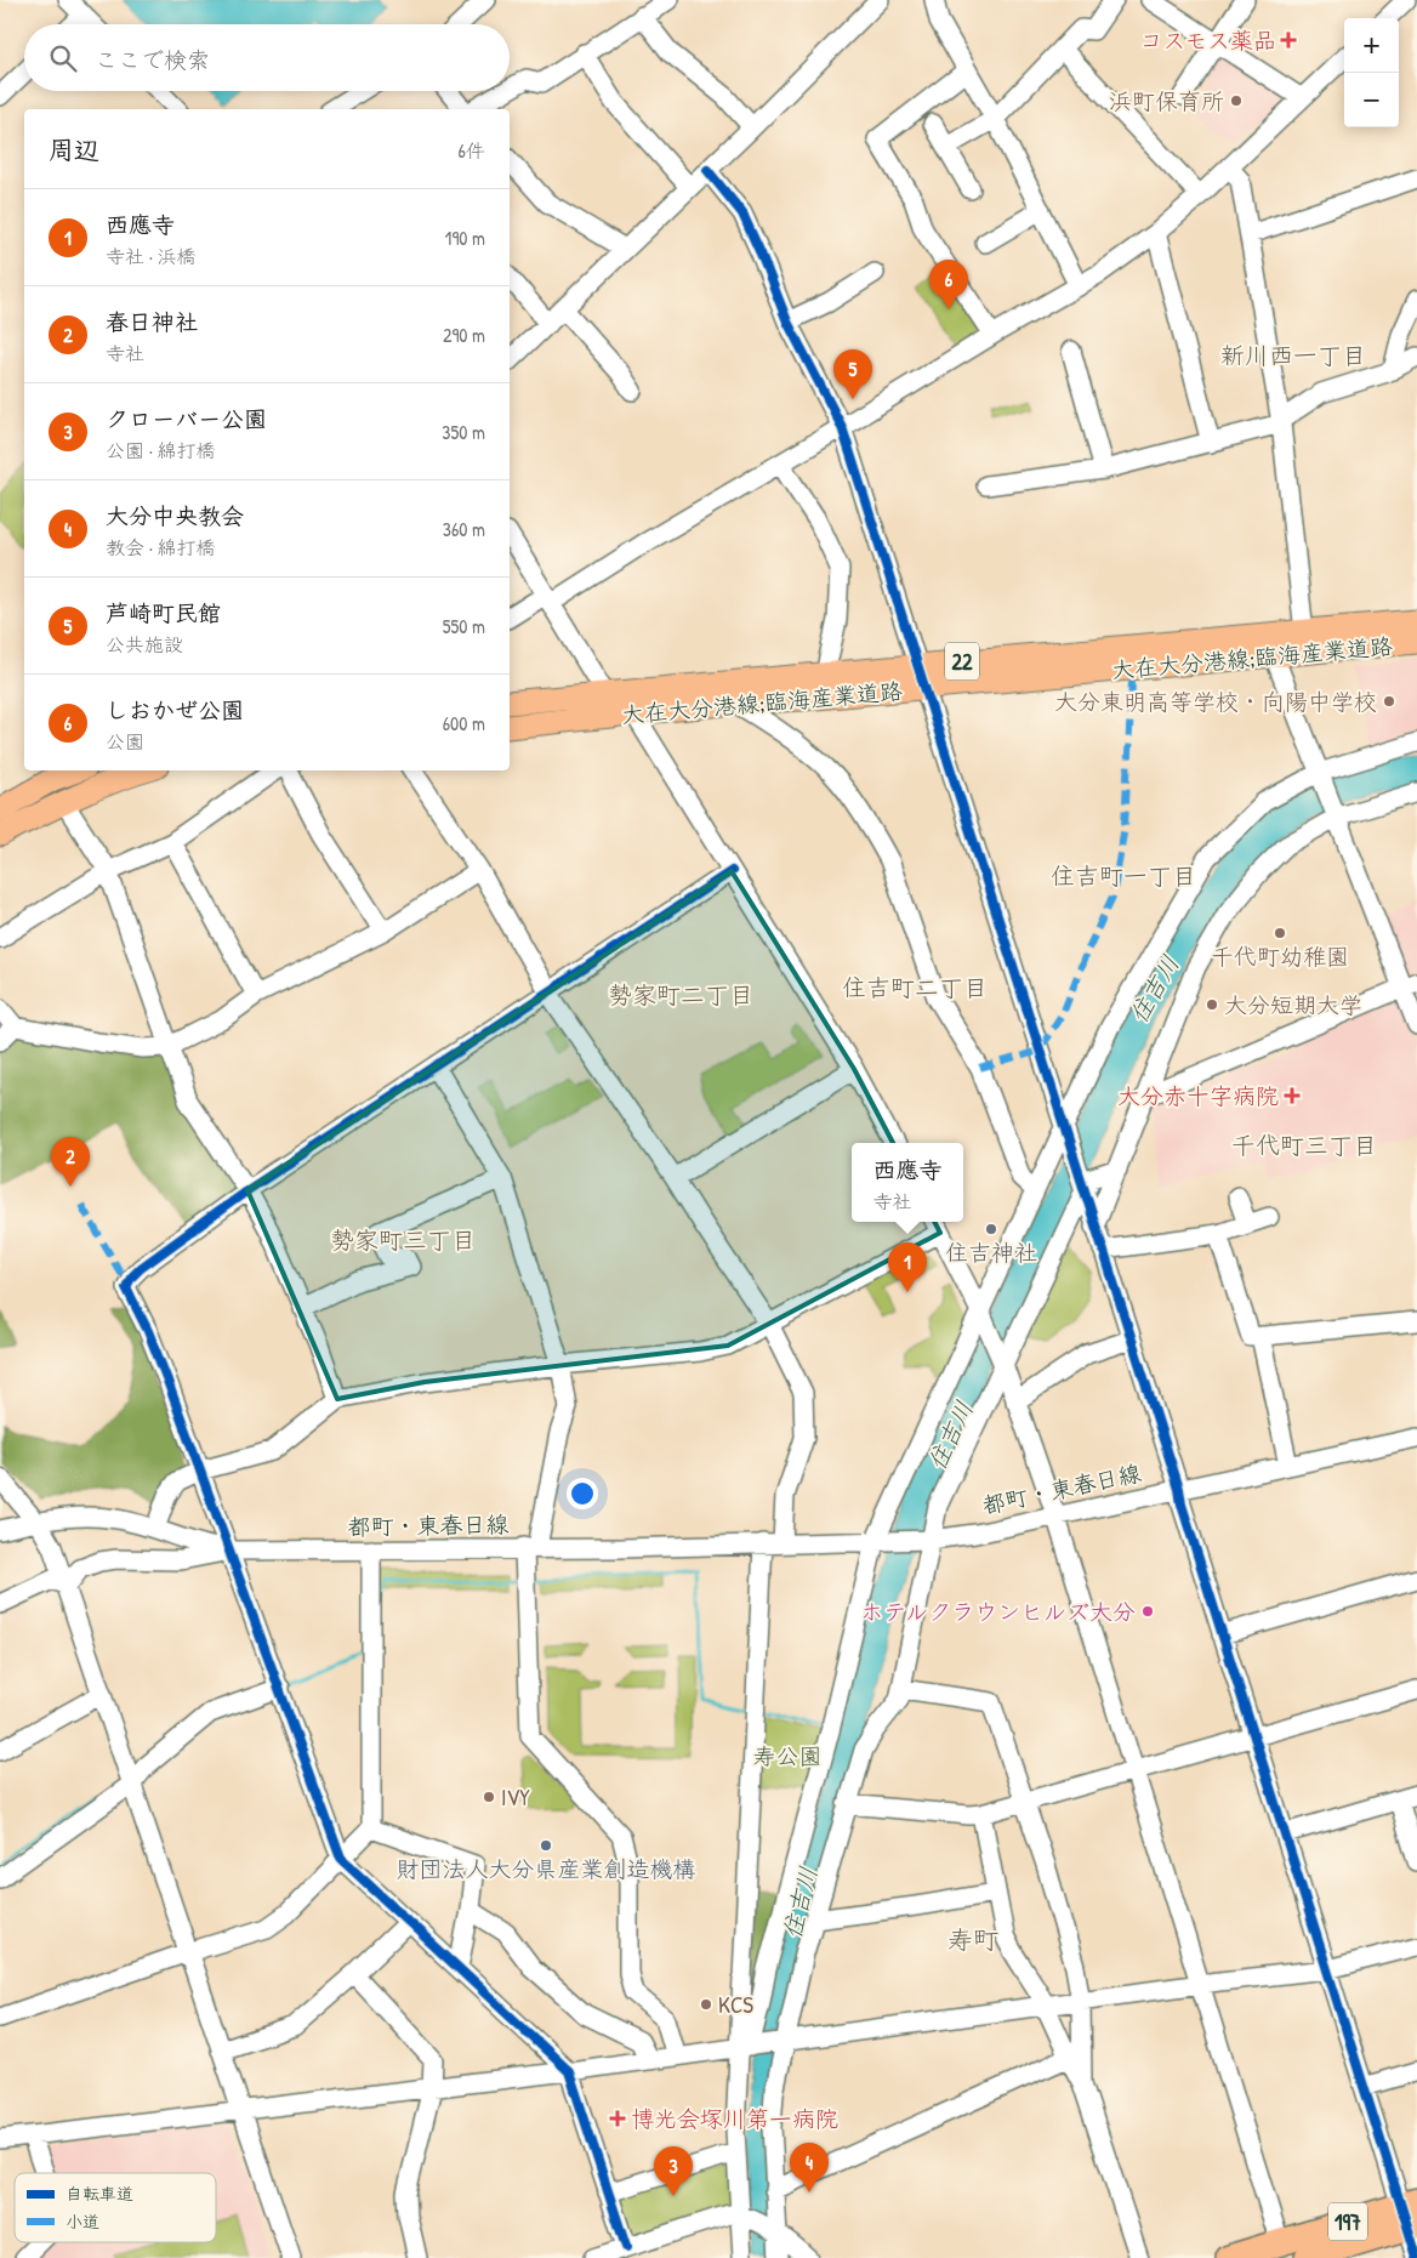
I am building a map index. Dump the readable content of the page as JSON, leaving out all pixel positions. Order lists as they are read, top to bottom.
{
  "streets": {
    "highway": ["197"],
    "main road": ["大在大分港線;臨海産業道路", "22"],
    "street": ["都町・東春日線"]
  },
  "districts": [
    "新川西一丁目",
    "住吉町一丁目",
    "住吉町二丁目",
    "勢家町二丁目",
    "千代町三丁目",
    "勢家町三丁目",
    "寿町"
  ],
  "water": ["住吉川"],
  "parks": ["寿公園"],
  "places": {
    "health": ["コスモス薬品", "大分赤十字病院", "博光会塚川第一病院"],
    "other": [
      "浜町保育所",
      "大分東明高等学校・向陽中学校",
      "千代町幼稚園",
      "大分短期大学",
      "住吉神社",
      "ホテルクラウンヒルズ大分",
      "IVY",
      "財団法人大分県産業創造機構",
      "KCS"
    ]
  },
  "legend": ["自転車道", "小道"],
  "page": {
    "map_buttons": ["+", "−"],
    "search": "ここで検索",
    "heading": ["周辺", "6件"],
    "list": [
      {
        "mark": "1",
        "name": "西應寺",
        "note": "寺社 · 浜橋",
        "value": "190 m"
      },
      {
        "mark": "2",
        "name": "春日神社",
        "note": "寺社",
        "value": "290 m"
      },
      {
        "mark": "3",
        "name": "クローバー公園",
        "note": "公園 · 綿打橋",
        "value": "350 m"
      },
      {
        "mark": "4",
        "name": "大分中央教会",
        "note": "教会 · 綿打橋",
        "value": "360 m"
      },
      {
        "mark": "5",
        "name": "芦崎町民館",
        "note": "公共施設",
        "value": "550 m"
      },
      {
        "mark": "6",
        "name": "しおかぜ公園",
        "note": "公園",
        "value": "600 m"
      }
    ],
    "pins": [
      "6",
      "5",
      "2",
      "1",
      "4",
      "3"
    ],
    "popup": ["西應寺", "寺社"]
  }
}
